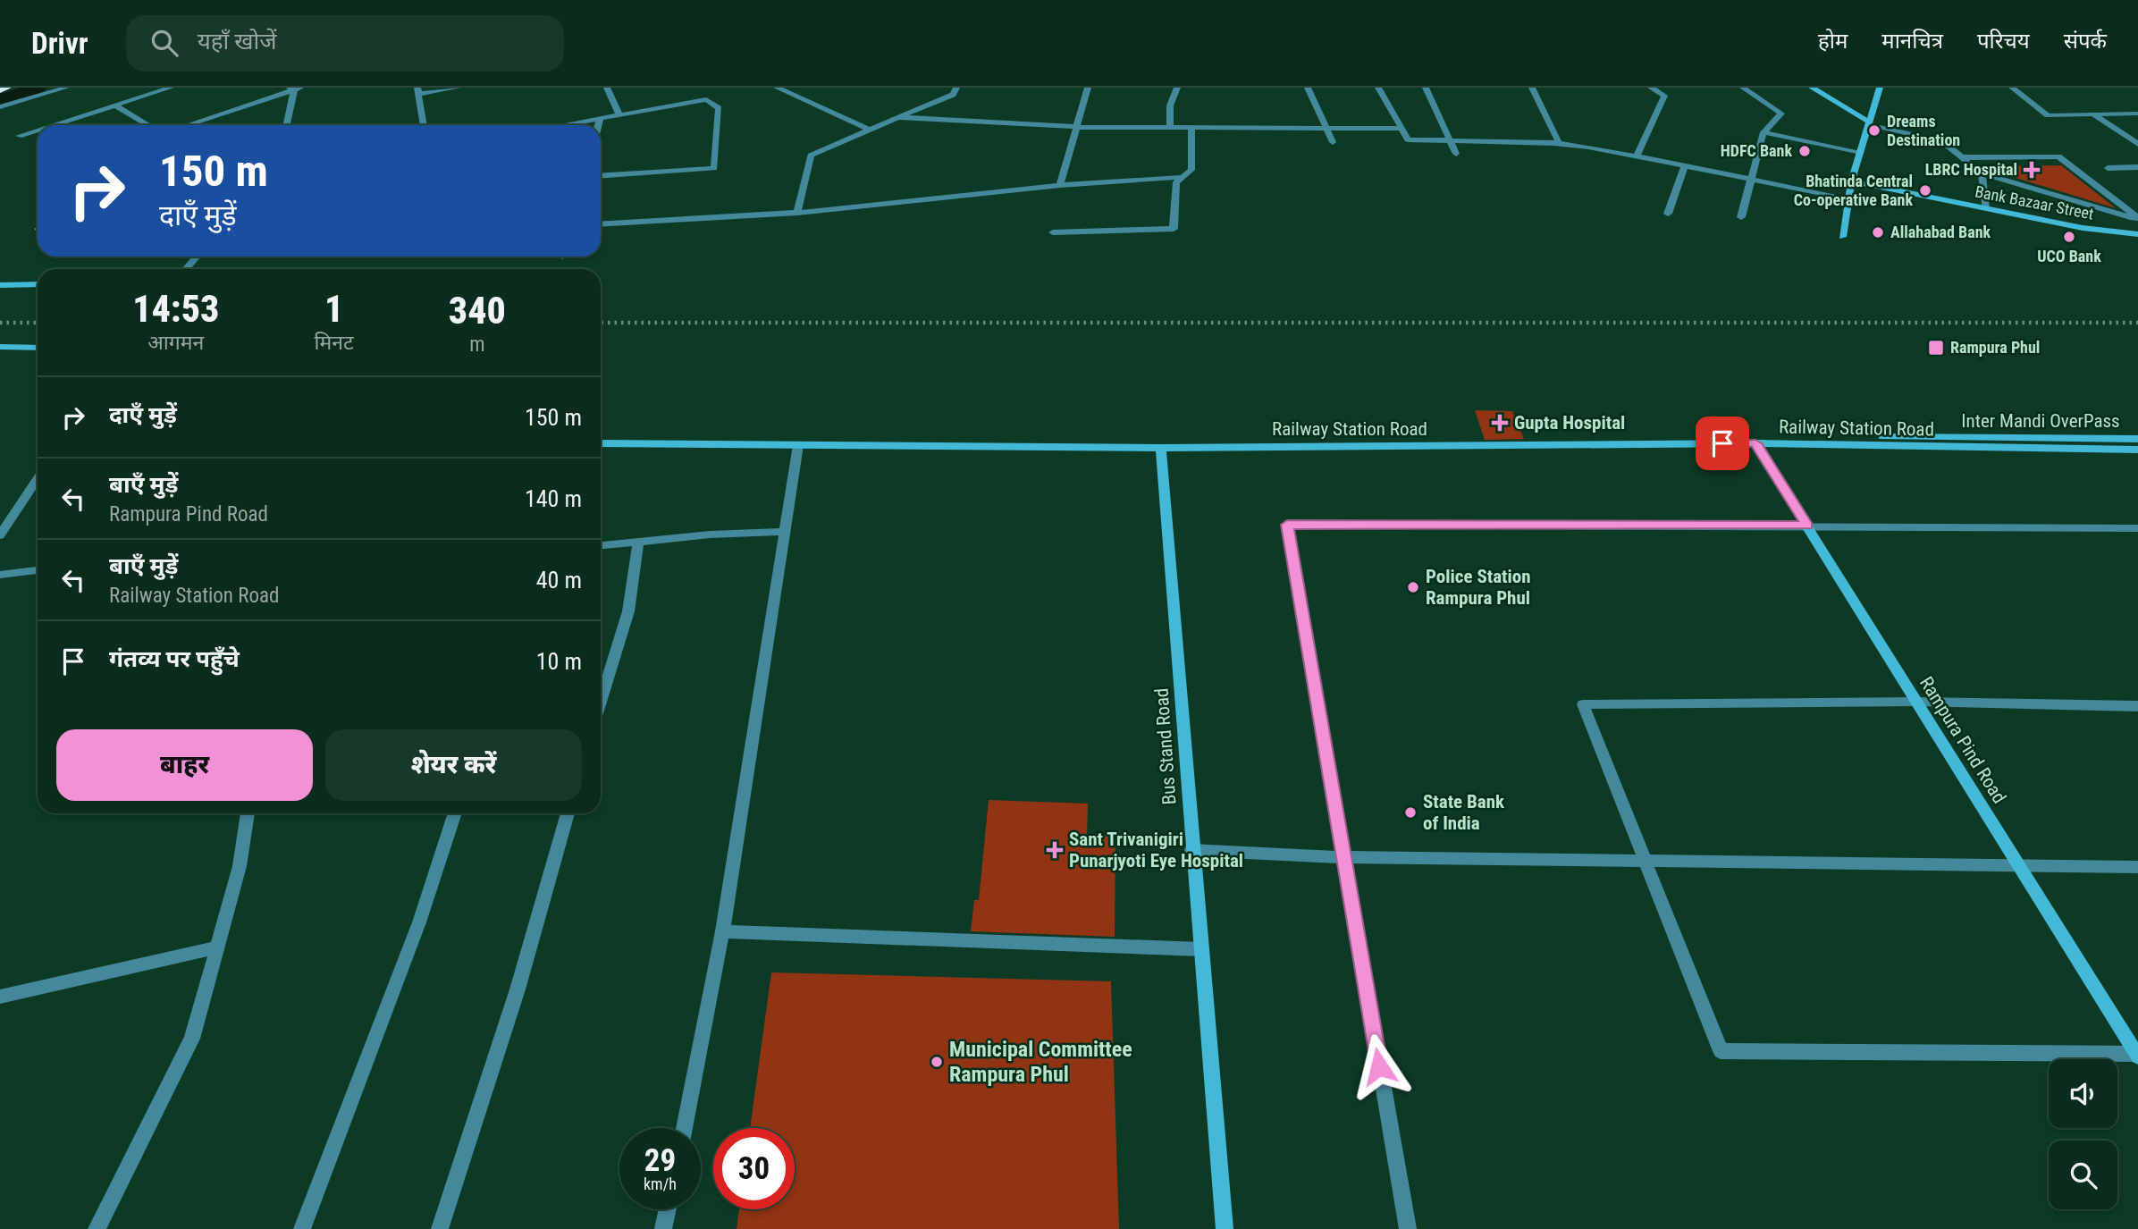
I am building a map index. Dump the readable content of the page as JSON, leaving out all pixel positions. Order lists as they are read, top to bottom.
{
  "streets": {
    "street": [
      "Bank Bazaar Street",
      "Inter Mandi OverPass",
      "Railway Station Road",
      "Rampura Pind Road",
      "Bus Stand Road"
    ]
  },
  "crossings": [
    ["Inter Mandi OverPass", "Railway Station Road"],
    ["Inter Mandi OverPass", "Rampura Pind Road"],
    ["Railway Station Road", "Rampura Pind Road"],
    ["Railway Station Road", "Bus Stand Road"]
  ],
  "places": {
    "other": [
      "Dreams Destination",
      "HDFC Bank",
      "Bhatinda Central Co-operative Bank",
      "Allahabad Bank",
      "UCO Bank",
      "Police Station Rampura Phul",
      "State Bank of India",
      "Municipal Committee Rampura Phul"
    ],
    "health": ["LBRC Hospital", "Gupta Hospital", "Sant Trivanigiri Punarjyoti Eye Hospital"],
    "transit": ["Rampura Phul"]
  },
  "page": {
    "header": "Drivr",
    "search": "यहाँ खोजें",
    "nav": [
      "होम",
      "मानचित्र",
      "परिचय",
      "संपर्क"
    ],
    "turn": ["150 m", "दाएँ मुड़ें"],
    "eta": [
      "14:53",
      "आगमन",
      "1",
      "मिनट",
      "340",
      "m"
    ],
    "list": [
      {
        "name": "दाएँ मुड़ें",
        "value": "150 m"
      },
      {
        "name": "बाएँ मुड़ें",
        "note": "Rampura Pind Road",
        "value": "140 m"
      },
      {
        "name": "बाएँ मुड़ें",
        "note": "Railway Station Road",
        "value": "40 m"
      },
      {
        "name": "गंतव्य पर पहुँचे",
        "value": "10 m"
      }
    ],
    "buttons": ["बाहर", "शेयर करें"],
    "speed": "29 km/h",
    "limit": "30"
  }
}
